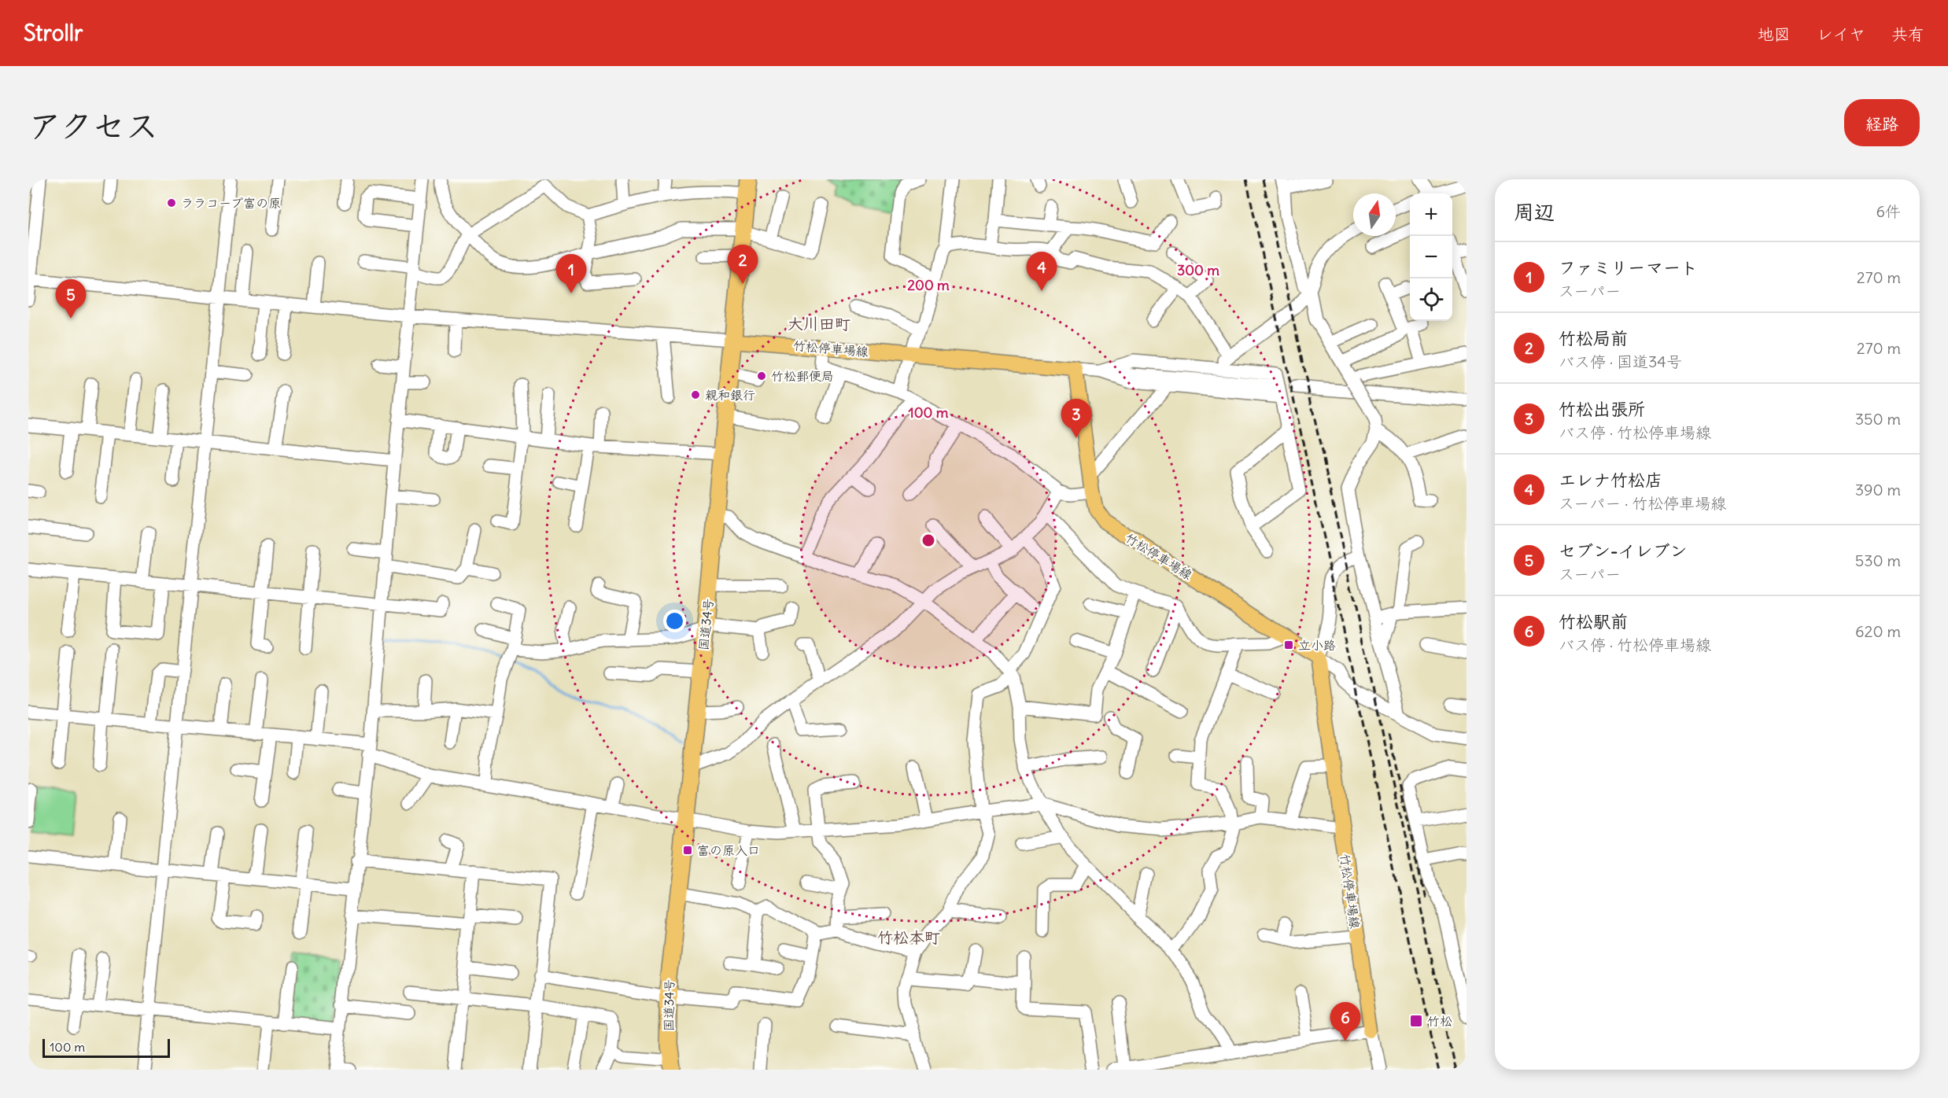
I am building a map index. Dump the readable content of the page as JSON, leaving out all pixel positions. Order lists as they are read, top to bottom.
{
  "streets": {
    "highway": ["国道34号"],
    "main road": ["竹松停車場線"]
  },
  "crossings": [
    ["竹松停車場線", "国道34号"]
  ],
  "districts": ["大川田町", "竹松本町"],
  "places": {
    "other": ["ララコープ富の原", "竹松郵便局", "親和銀行"],
    "transit": ["立小路", "富の原入口", "竹松"]
  },
  "scale_bar": "100 m",
  "north": "top",
  "page": {
    "header": "Strollr",
    "nav": ["地図", "レイヤ", "共有"],
    "title": "アクセス",
    "buttons": "経路",
    "heading": ["周辺", "6件"],
    "map_buttons": ["+", "−"],
    "list": [
      {
        "mark": "1",
        "name": "ファミリーマート",
        "note": "スーパー",
        "value": "270 m"
      },
      {
        "mark": "2",
        "name": "竹松局前",
        "note": "バス停 · 国道34号",
        "value": "270 m"
      },
      {
        "mark": "3",
        "name": "竹松出張所",
        "note": "バス停 · 竹松停車場線",
        "value": "350 m"
      },
      {
        "mark": "4",
        "name": "エレナ竹松店",
        "note": "スーパー · 竹松停車場線",
        "value": "390 m"
      },
      {
        "mark": "5",
        "name": "セブン-イレブン",
        "note": "スーパー",
        "value": "530 m"
      },
      {
        "mark": "6",
        "name": "竹松駅前",
        "note": "バス停 · 竹松停車場線",
        "value": "620 m"
      }
    ],
    "pins": [
      "2",
      "4",
      "1",
      "5",
      "3",
      "6"
    ],
    "scale": "100 m"
  },
  "rings": ["300 m", "200 m", "100 m"]
}
